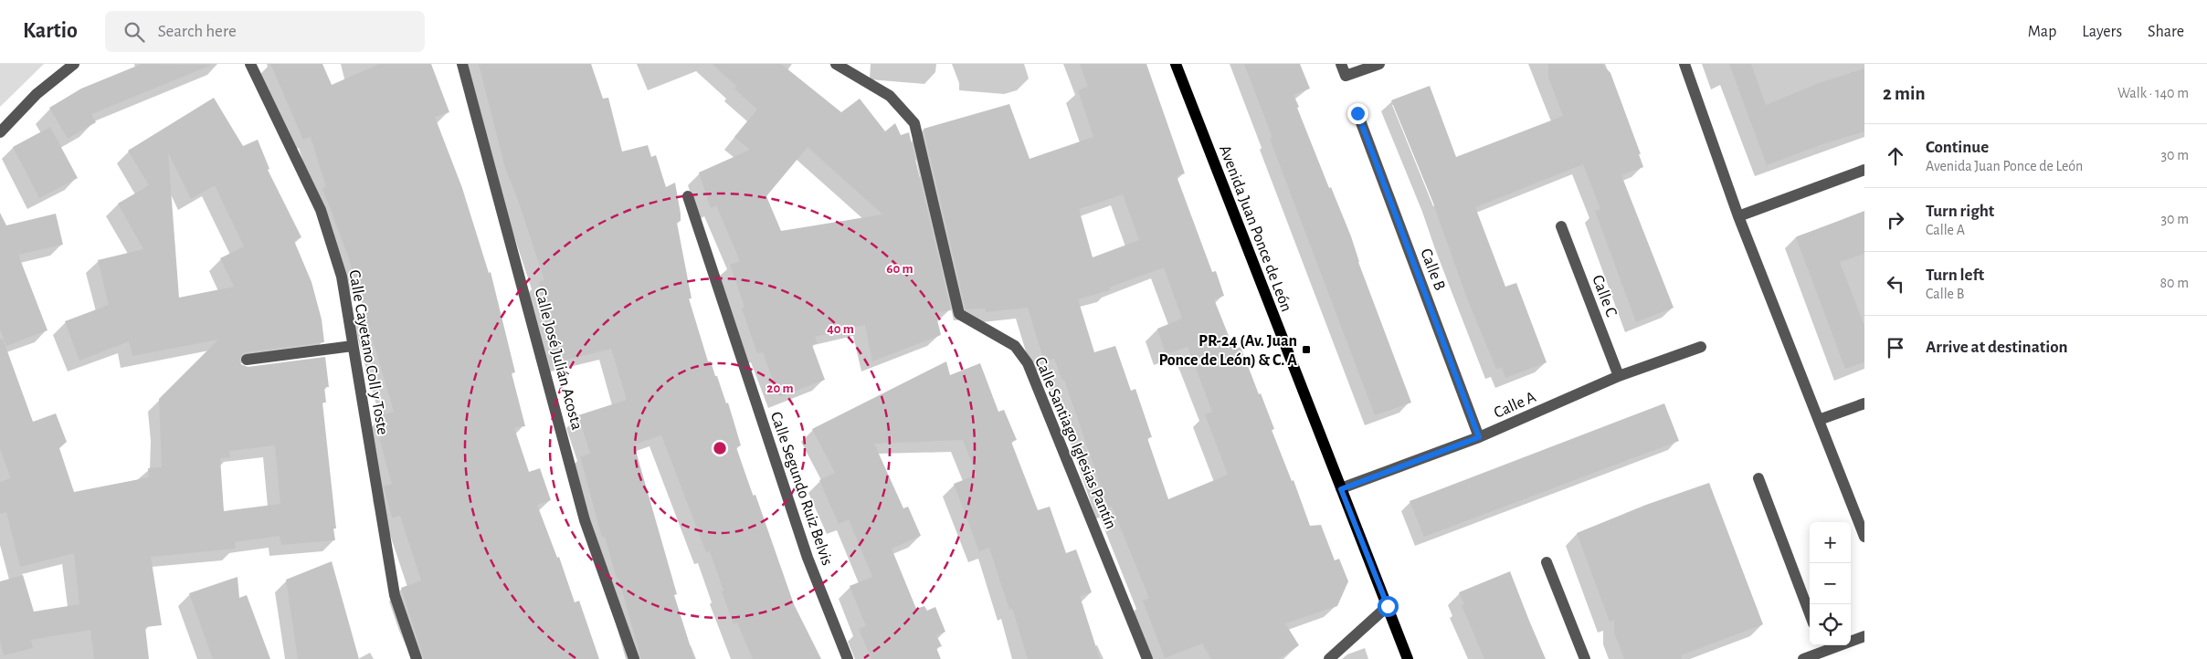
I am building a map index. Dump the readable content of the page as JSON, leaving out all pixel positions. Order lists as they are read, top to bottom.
{
  "streets": {
    "main road": ["Avenida Juan Ponce de León"],
    "street": [
      "Calle B",
      "Calle C",
      "Calle Cayetano Coll y Toste",
      "Calle José Julián Acosta",
      "Calle A",
      "Calle Santiago Iglesias Pantín",
      "Calle Segundo Ruiz Belvis"
    ]
  },
  "crossings": [
    ["Avenida Juan Ponce de León", "Calle A"],
    ["Calle B", "Calle A"],
    ["Calle C", "Calle A"]
  ],
  "places": {
    "transit": ["PR-24 (Av. Juan Ponce de León) & C. A"]
  },
  "page": {
    "header": "Kartio",
    "search": "Search here",
    "nav": ["Map", "Layers", "Share"],
    "heading": ["2 min", "Walk · 140 m"],
    "list": [
      ["Continue", "Avenida Juan Ponce de León", "30 m"],
      ["Turn right", "Calle A", "30 m"],
      ["Turn left", "Calle B", "80 m"],
      "Arrive at destination"
    ],
    "map_buttons": ["+", "−"]
  },
  "rings": ["60 m", "40 m", "20 m"]
}
